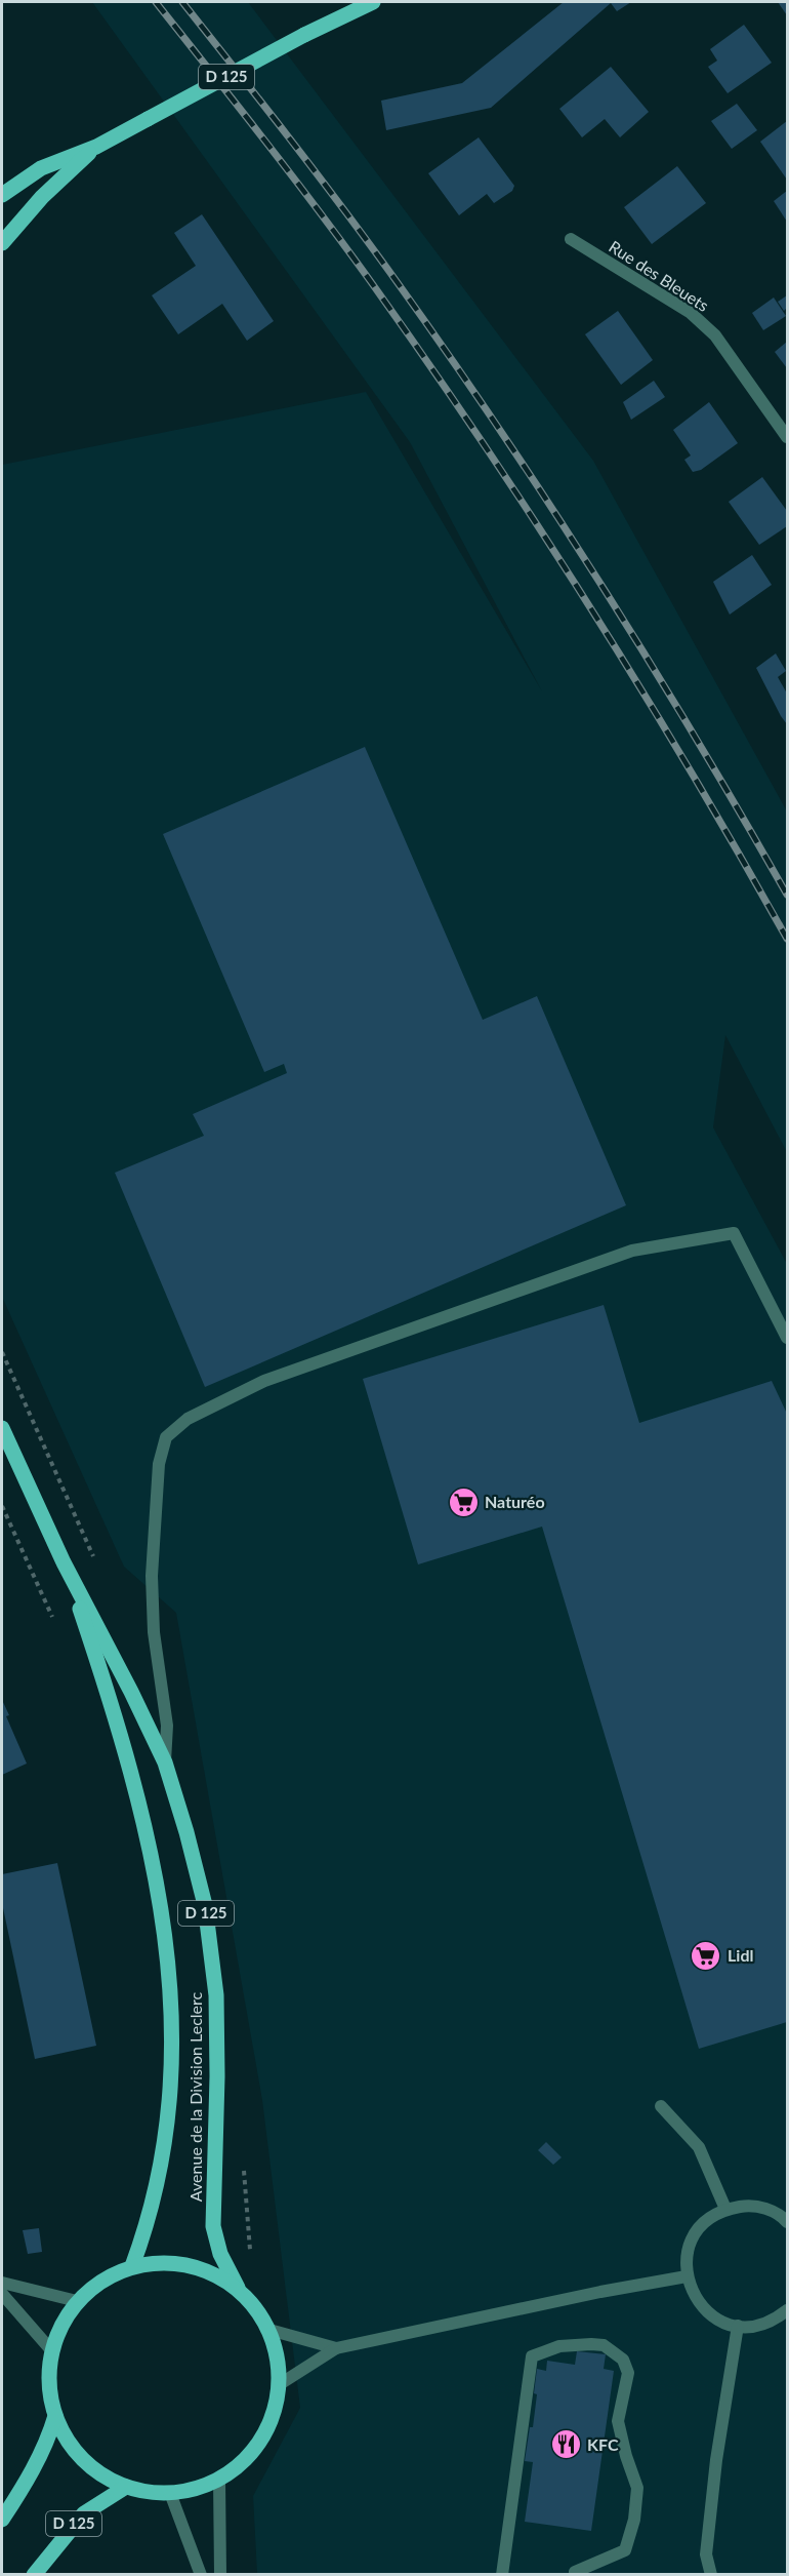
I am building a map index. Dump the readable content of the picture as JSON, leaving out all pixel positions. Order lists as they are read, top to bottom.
{
  "streets": {
    "main road": ["D 125", "Avenue de la Division Leclerc"],
    "street": ["Rue des Bleuets"]
  },
  "places": {
    "supermarket": ["Naturéo", "Lidl"],
    "restaurant": ["KFC"]
  }
}
